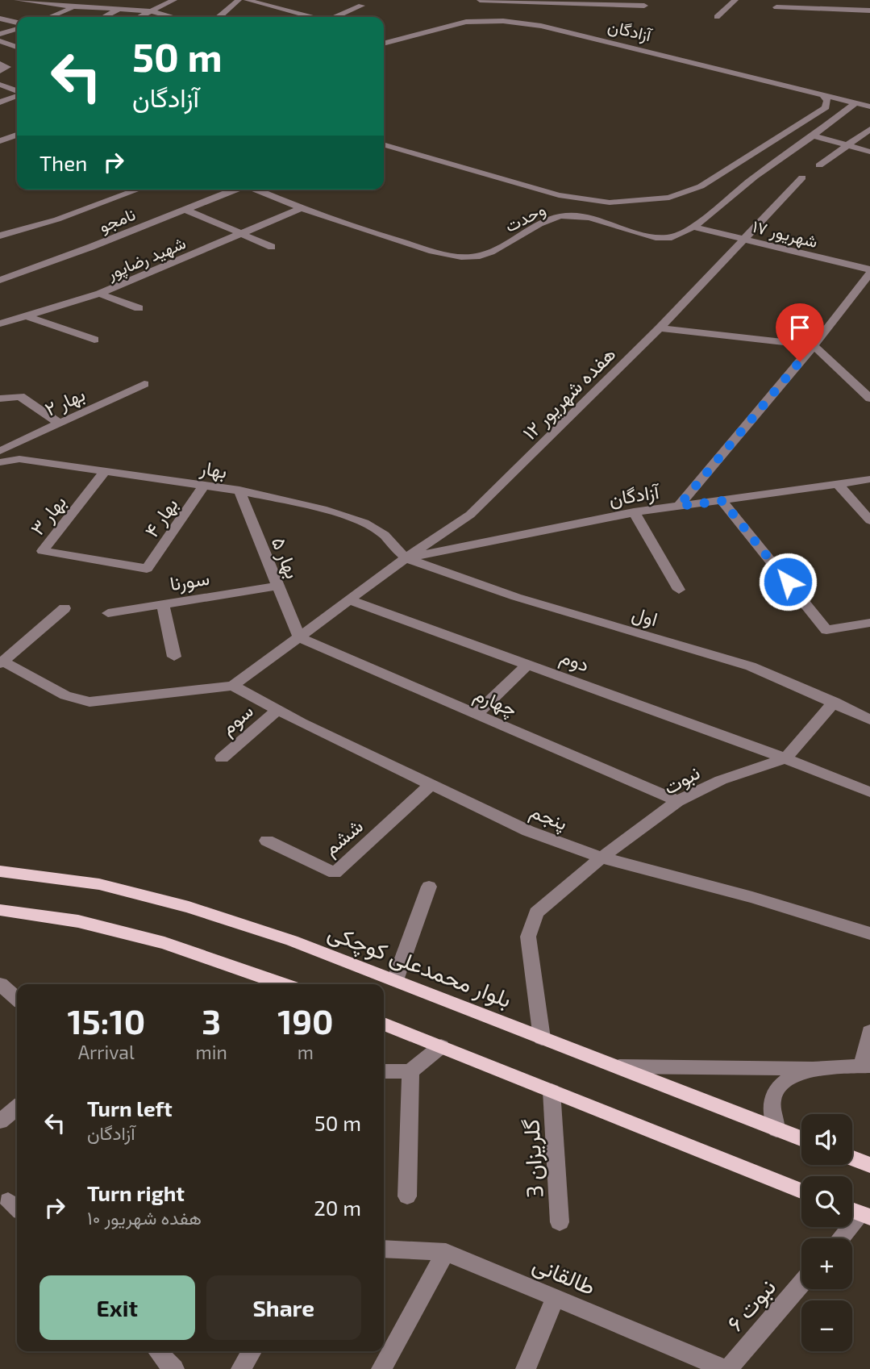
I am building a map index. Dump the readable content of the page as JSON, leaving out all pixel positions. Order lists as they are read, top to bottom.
{
  "streets": {
    "main road": ["بلوار محمدعلی کوچکی"],
    "street": [
      "آزادگان",
      "وحدت",
      "نامجو",
      "۱۷ شهریور",
      "شهید رضاپور",
      "هفده شهریور ۱۲",
      "بهار ۲",
      "بهار",
      "بهار ۳",
      "بهار ۴",
      "بهار ۵",
      "سورنا",
      "اول",
      "دوم",
      "چهارم",
      "سوم",
      "نبوت",
      "پنجم",
      "ششم",
      "گلریزان 3",
      "طالقانی",
      "نبوت ۶"
    ]
  },
  "crossings": [
    ["آزادگان", "وحدت"],
    ["آزادگان", "هفده شهریور ۱۲"],
    ["آزادگان", "بهار"],
    ["آزادگان", "اول"],
    ["وحدت", "۱۷ شهریور"],
    ["وحدت", "شهید رضاپور"],
    ["۱۷ شهریور", "هفده شهریور ۱۲"],
    ["هفده شهریور ۱۲", "بهار"],
    ["هفده شهریور ۱۲", "بهار ۵"],
    ["هفده شهریور ۱۲", "اول"],
    ["هفده شهریور ۱۲", "دوم"],
    ["هفده شهریور ۱۲", "چهارم"],
    ["هفده شهریور ۱۲", "پنجم"],
    ["بهار", "بهار ۳"],
    ["بهار", "بهار ۴"],
    ["بهار", "بهار ۵"],
    ["بهار", "اول"],
    ["بهار ۳", "بهار ۴"],
    ["بهار ۵", "سورنا"],
    ["بهار ۵", "چهارم"],
    ["دوم", "نبوت"],
    ["چهارم", "نبوت"],
    ["سوم", "پنجم"],
    ["نبوت", "پنجم"],
    ["نبوت", "بلوار محمدعلی کوچکی"],
    ["پنجم", "ششم"],
    ["طالقانی", "نبوت ۶"]
  ],
  "page": {
    "turn": ["50 m", "آزادگان"],
    "then": "Then",
    "eta": [
      "15:10",
      "Arrival",
      "3",
      "min",
      "190",
      "m"
    ],
    "list": [
      {
        "name": "Turn left",
        "note": "آزادگان",
        "value": "50 m"
      },
      {
        "name": "Turn right",
        "note": "هفده شهریور ۱۰",
        "value": "20 m"
      }
    ],
    "map_buttons": ["+", "−"],
    "buttons": ["Exit", "Share"]
  }
}
